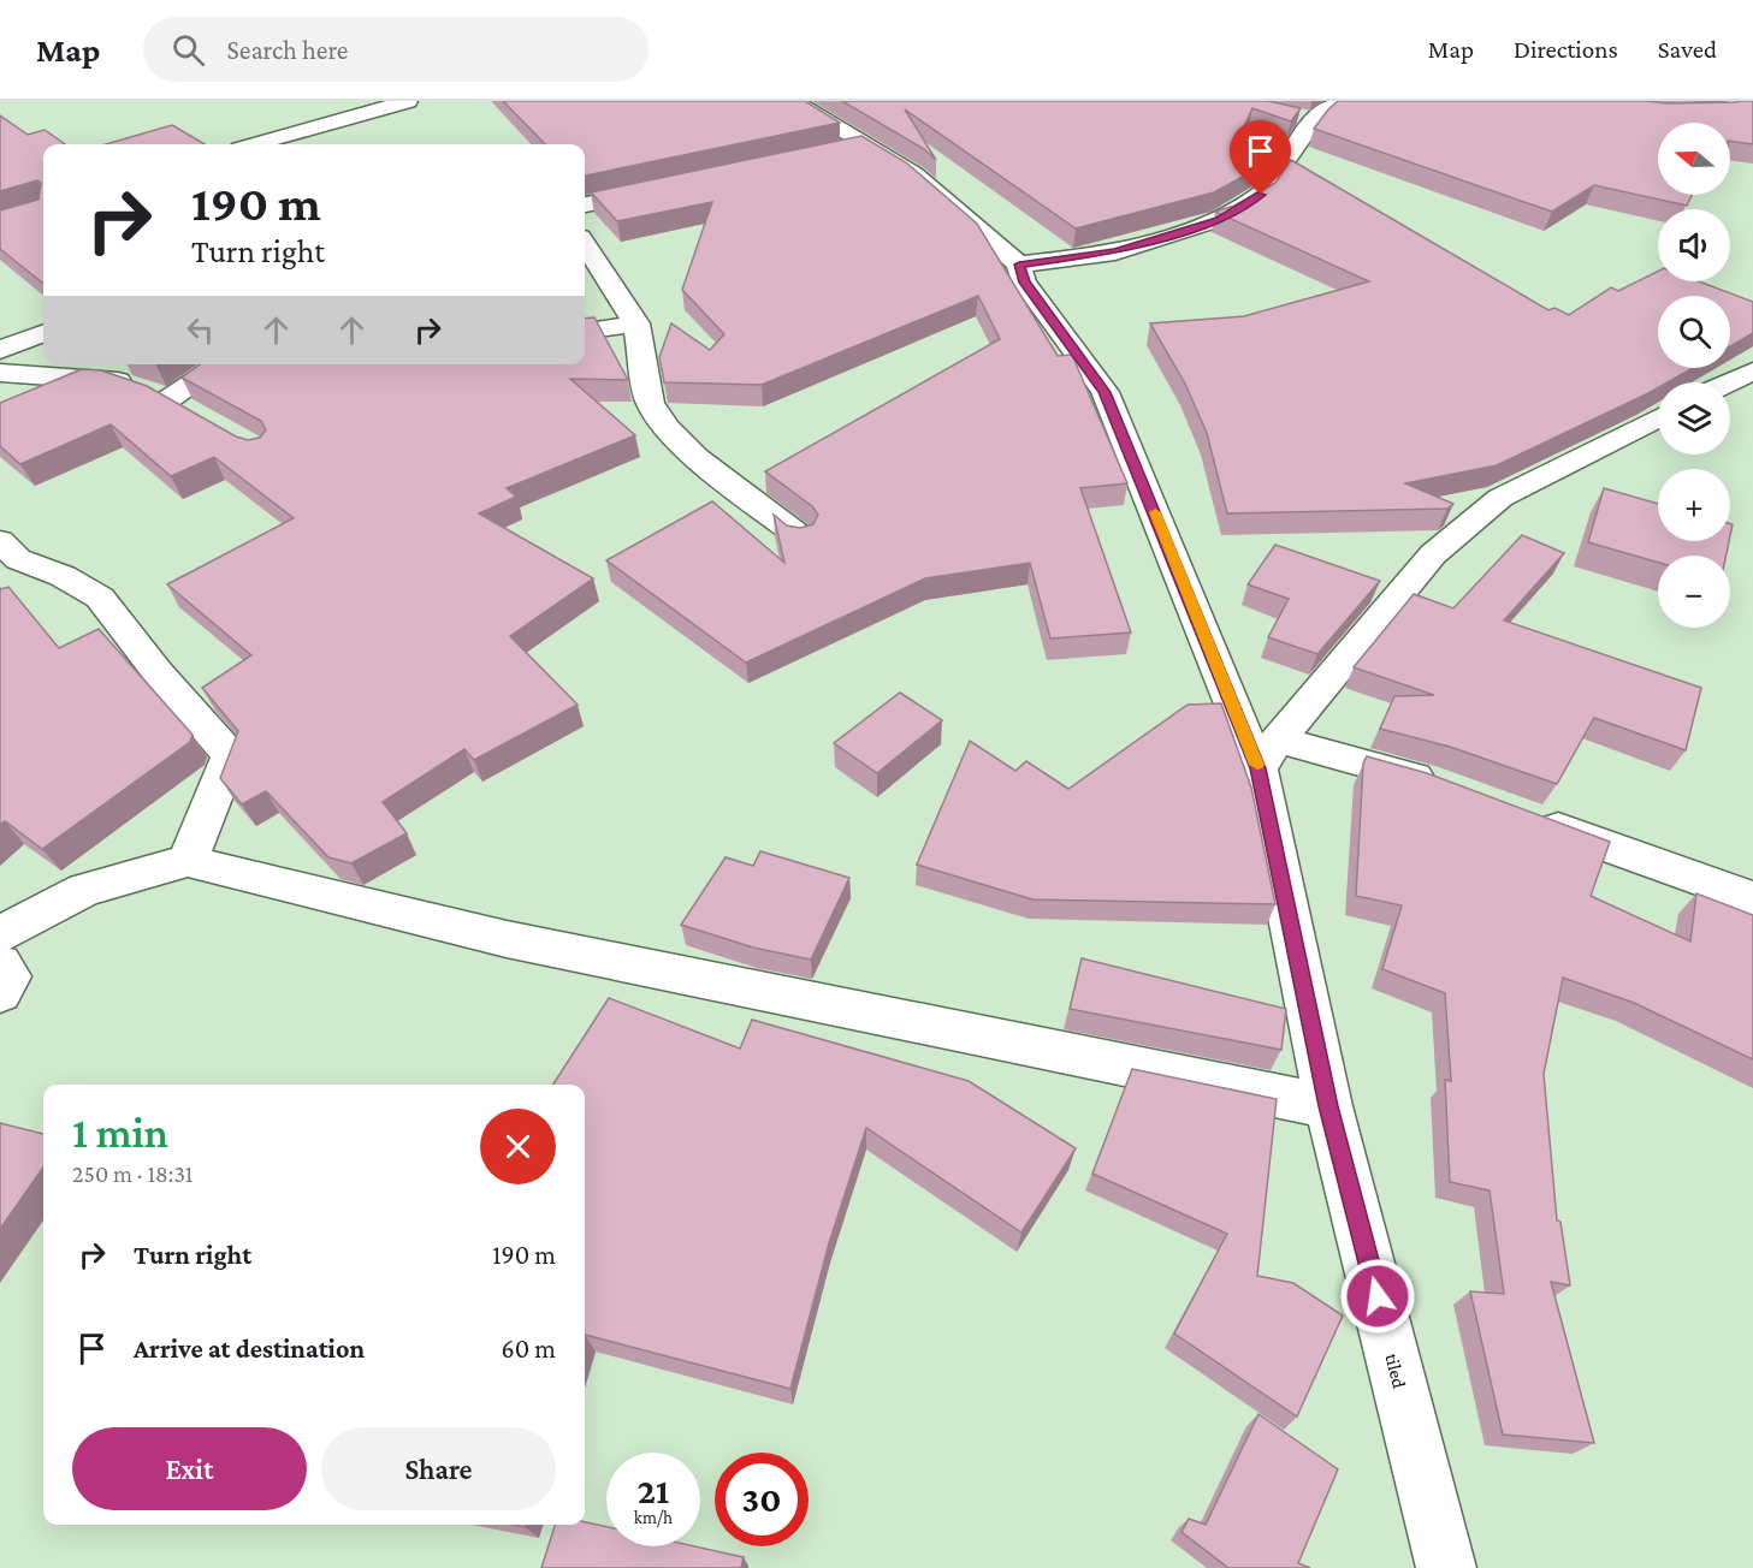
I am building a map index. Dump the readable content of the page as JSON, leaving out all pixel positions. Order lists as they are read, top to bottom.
{
  "streets": {
    "street": ["tiled"]
  },
  "north": "left",
  "page": {
    "header": "Map",
    "search": "Search here",
    "nav": ["Map", "Directions", "Saved"],
    "map_buttons": ["+", "−"],
    "turn": ["190 m", "Turn right"],
    "heading": ["1 min", "250 m · 18:31"],
    "list": [
      {
        "name": "Turn right",
        "value": "190 m"
      },
      {
        "name": "Arrive at destination",
        "value": "60 m"
      }
    ],
    "buttons": ["Exit", "Share"],
    "speed": "21 km/h",
    "limit": "30"
  }
}
